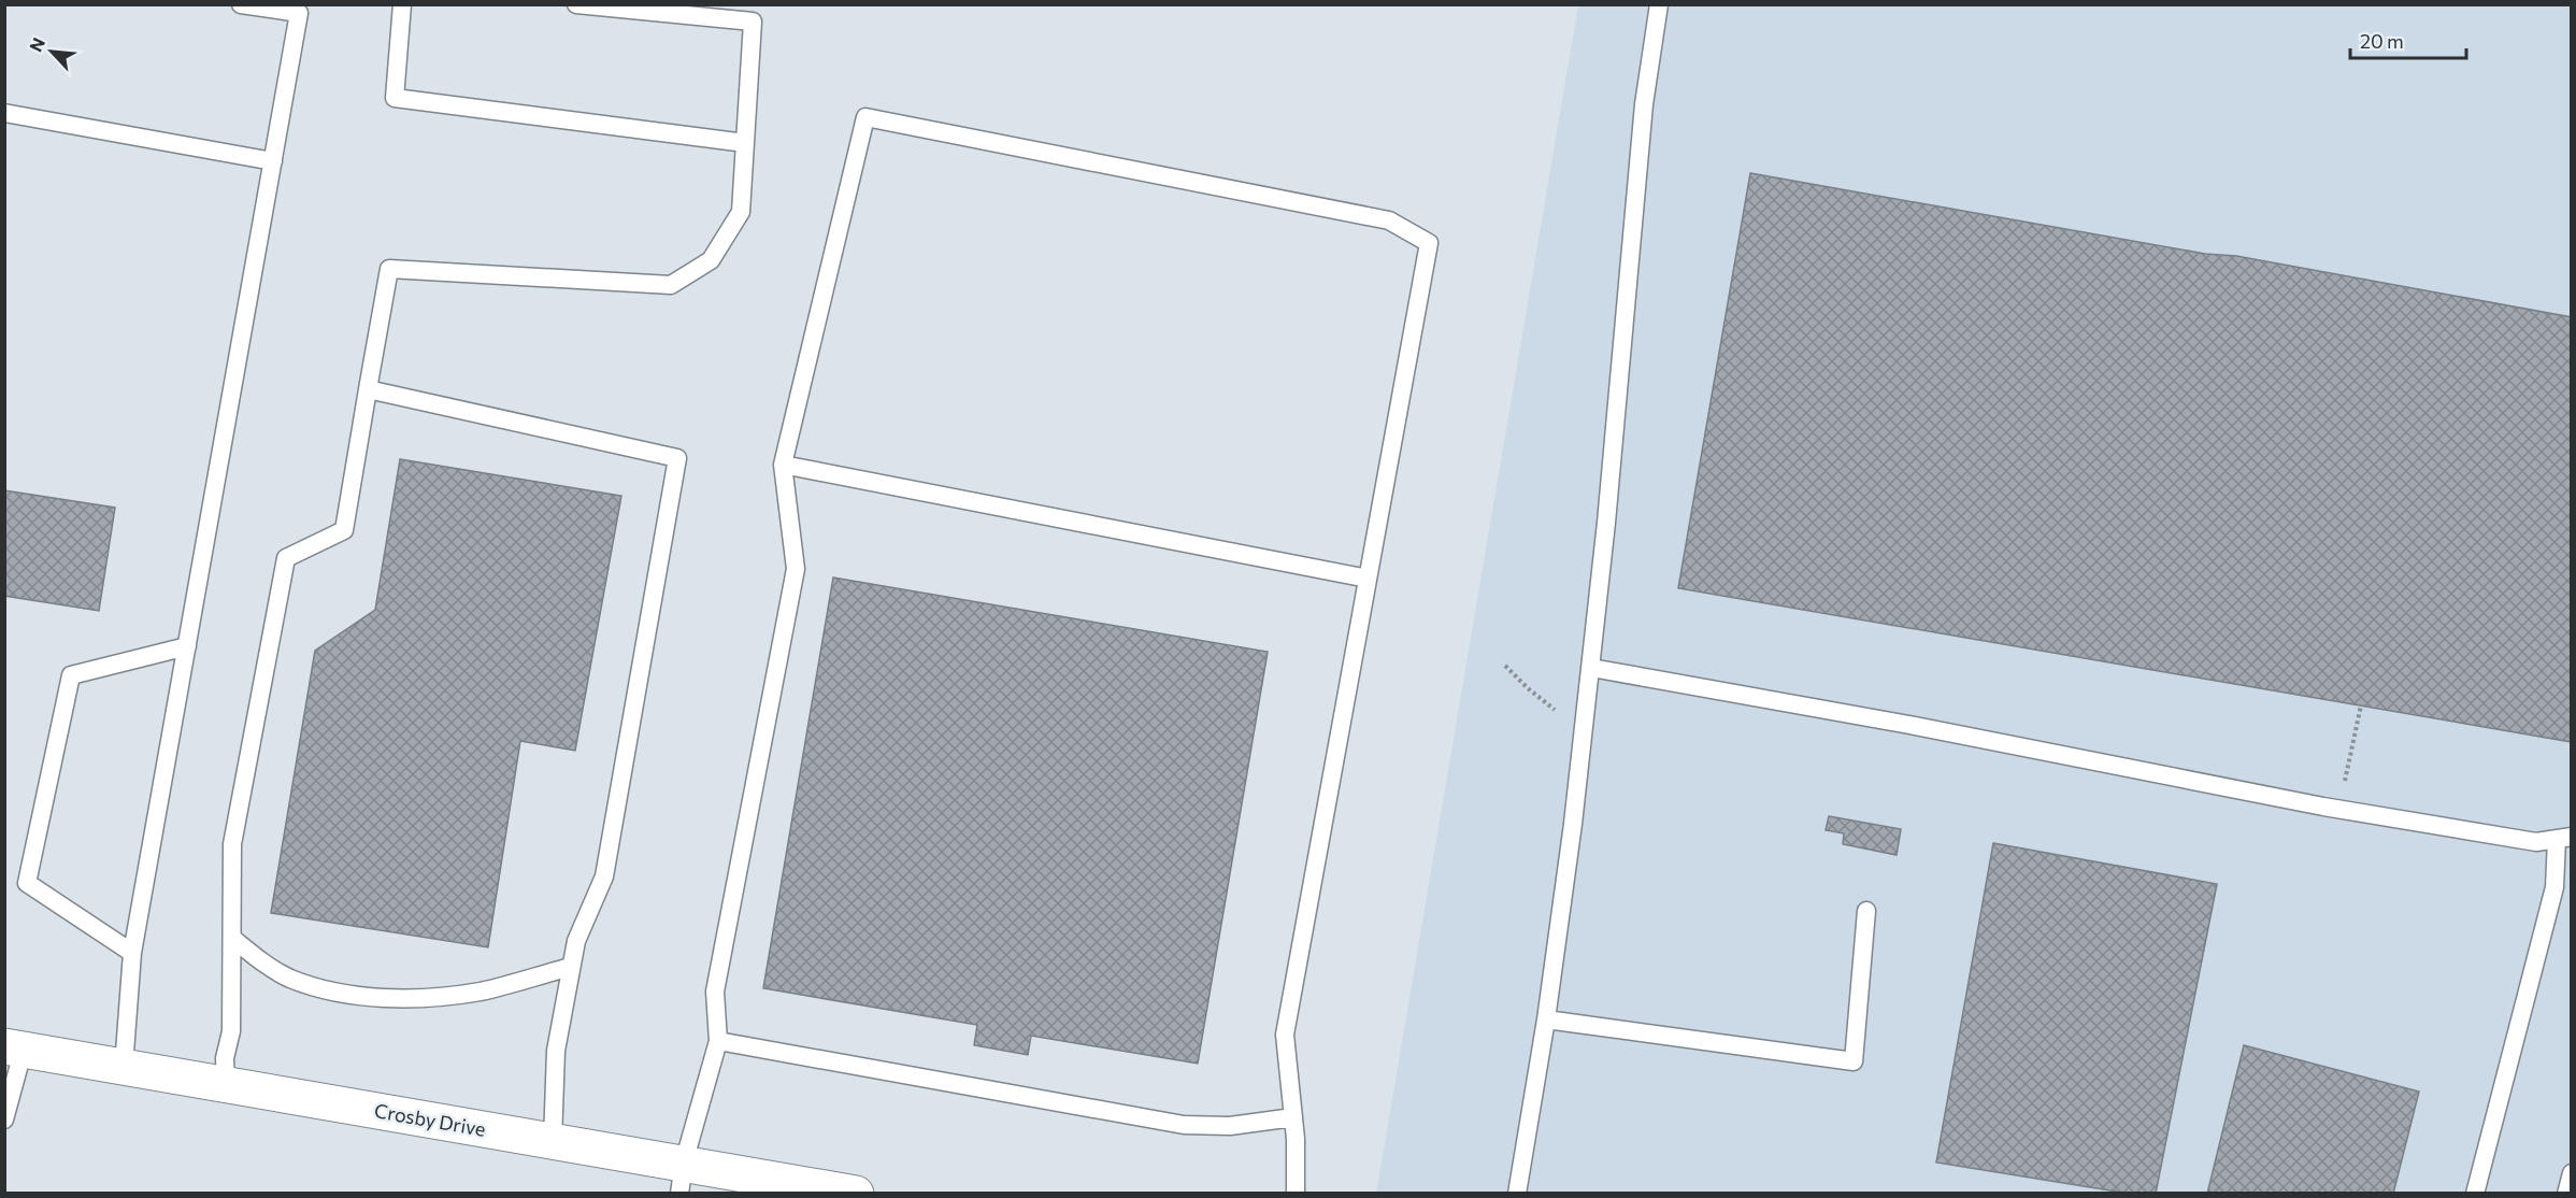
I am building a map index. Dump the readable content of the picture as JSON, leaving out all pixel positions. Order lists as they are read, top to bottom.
{
  "streets": {
    "main road": ["Crosby Drive"]
  },
  "scale_bar": "20 m",
  "north": "top left"
}
